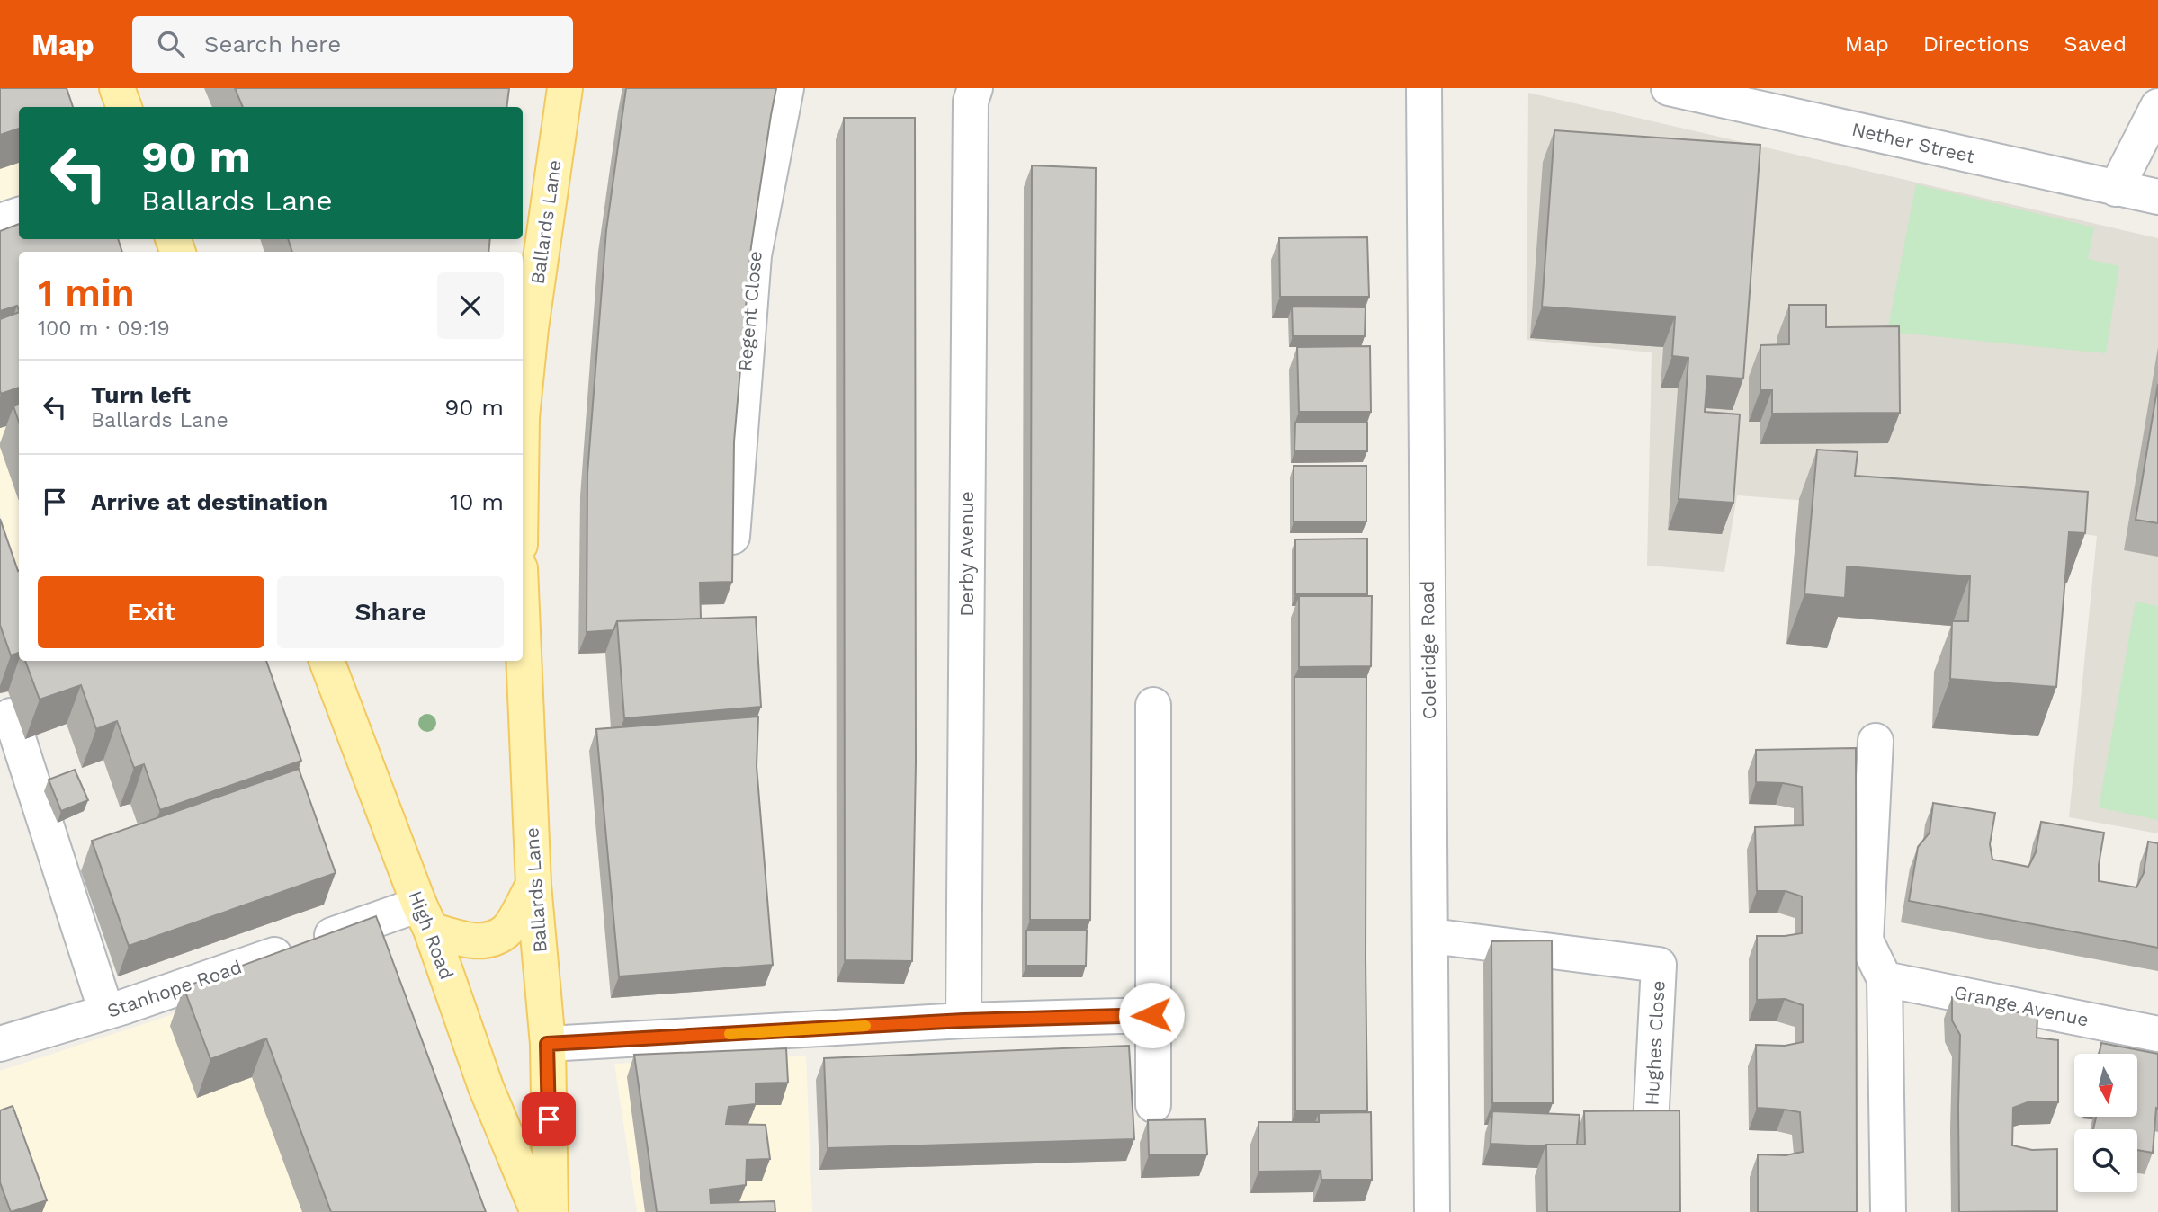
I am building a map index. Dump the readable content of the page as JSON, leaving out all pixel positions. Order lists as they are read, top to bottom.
{
  "streets": {
    "main road": ["Ballards Lane", "High Road"],
    "street": [
      "Nether Street",
      "Regent Close",
      "Derby Avenue",
      "Coleridge Road",
      "Stanhope Road",
      "Grange Avenue",
      "Hughes Close"
    ]
  },
  "crossings": [
    ["Coleridge Road", "Hughes Close"],
    ["High Road", "Stanhope Road"]
  ],
  "north": "bottom",
  "page": {
    "header": "Map",
    "search": "Search here",
    "nav": ["Map", "Directions", "Saved"],
    "turn": ["90 m", "Ballards Lane"],
    "heading": ["1 min", "100 m · 09:19"],
    "list": [
      {
        "name": "Turn left",
        "note": "Ballards Lane",
        "value": "90 m"
      },
      {
        "name": "Arrive at destination",
        "value": "10 m"
      }
    ],
    "buttons": ["Exit", "Share"]
  }
}
